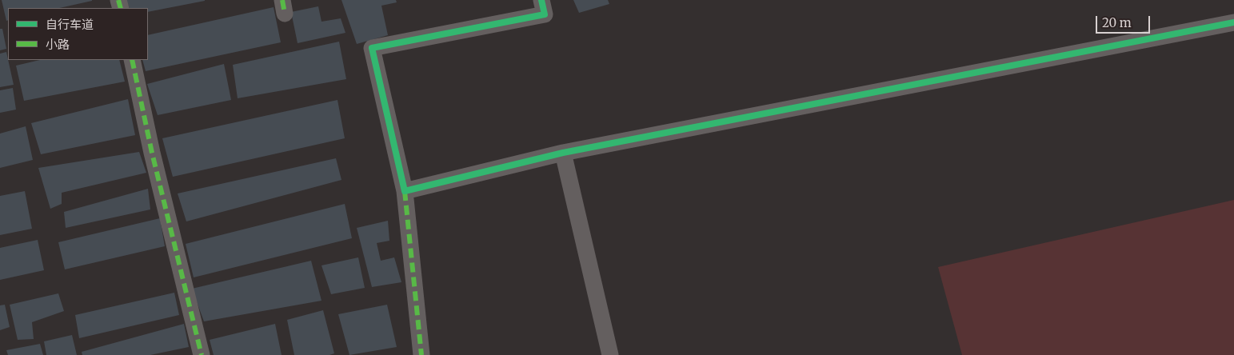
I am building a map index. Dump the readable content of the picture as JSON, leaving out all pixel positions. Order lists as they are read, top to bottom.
{
  "legend": ["自行车道", "小路"],
  "scale_bar": "20 m"
}
